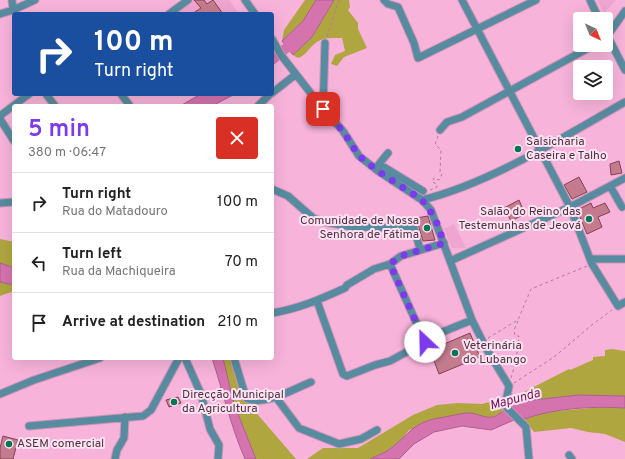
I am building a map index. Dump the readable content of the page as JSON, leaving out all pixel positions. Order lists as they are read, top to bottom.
{
  "water": ["Mapunda"],
  "places": [
    "Salsicharia Caseira e Talho",
    "Salão do Reino das Testemunhas de Jeová",
    "Comunidade de Nossa Senhora de Fátima",
    "Veterinária do Lubango",
    "Direcção Municipal da Agricultura",
    "ASEM comercial"
  ],
  "north": "bottom right",
  "page": {
    "turn": ["100 m", "Turn right"],
    "heading": ["5 min", "380 m · 06:47"],
    "list": [
      {
        "name": "Turn right",
        "note": "Rua do Matadouro",
        "value": "100 m"
      },
      {
        "name": "Turn left",
        "note": "Rua da Machiqueira",
        "value": "70 m"
      },
      {
        "name": "Arrive at destination",
        "value": "210 m"
      }
    ]
  }
}
